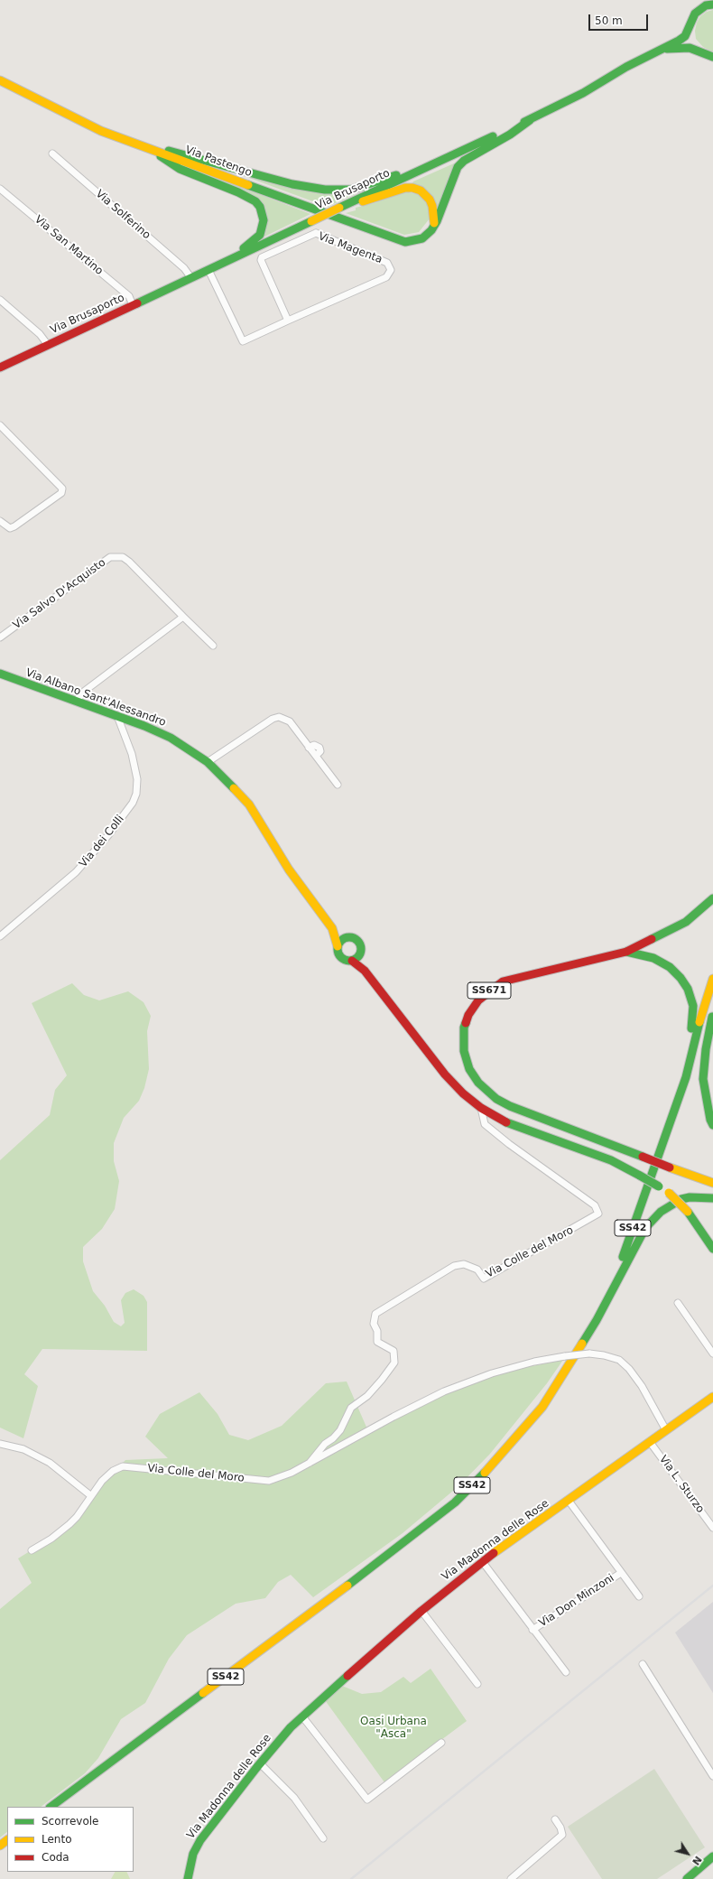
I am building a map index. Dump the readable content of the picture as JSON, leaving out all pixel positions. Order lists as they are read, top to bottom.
{
  "streets": {
    "main road": [
      "Via Pastengo",
      "Via Brusaporto",
      "Via Albano Sant'Alessandro",
      "SS671",
      "SS42",
      "Via Madonna delle Rose"
    ],
    "street": [
      "Via Solferino",
      "Via San Martino",
      "Via Magenta",
      "Via Salvo D'Acquisto",
      "Via dei Colli",
      "Via Colle del Moro",
      "Via L. Sturzo",
      "Via Don Minzoni"
    ]
  },
  "crossings": [
    ["Via Brusaporto", "Via Solferino"],
    ["Via Brusaporto", "Via San Martino"],
    ["Via Brusaporto", "Via Magenta"],
    ["Via Albano Sant'Alessandro", "Via dei Colli"],
    ["Via Colle del Moro", "Via Madonna delle Rose"],
    ["Via L. Sturzo", "Via Madonna delle Rose"],
    ["Via Madonna delle Rose", "Via Don Minzoni"]
  ],
  "parks": ["Oasi Urbana \"Asca\""],
  "legend": ["Scorrevole", "Lento", "Coda"],
  "scale_bar": "50 m",
  "north": "bottom right"
}
